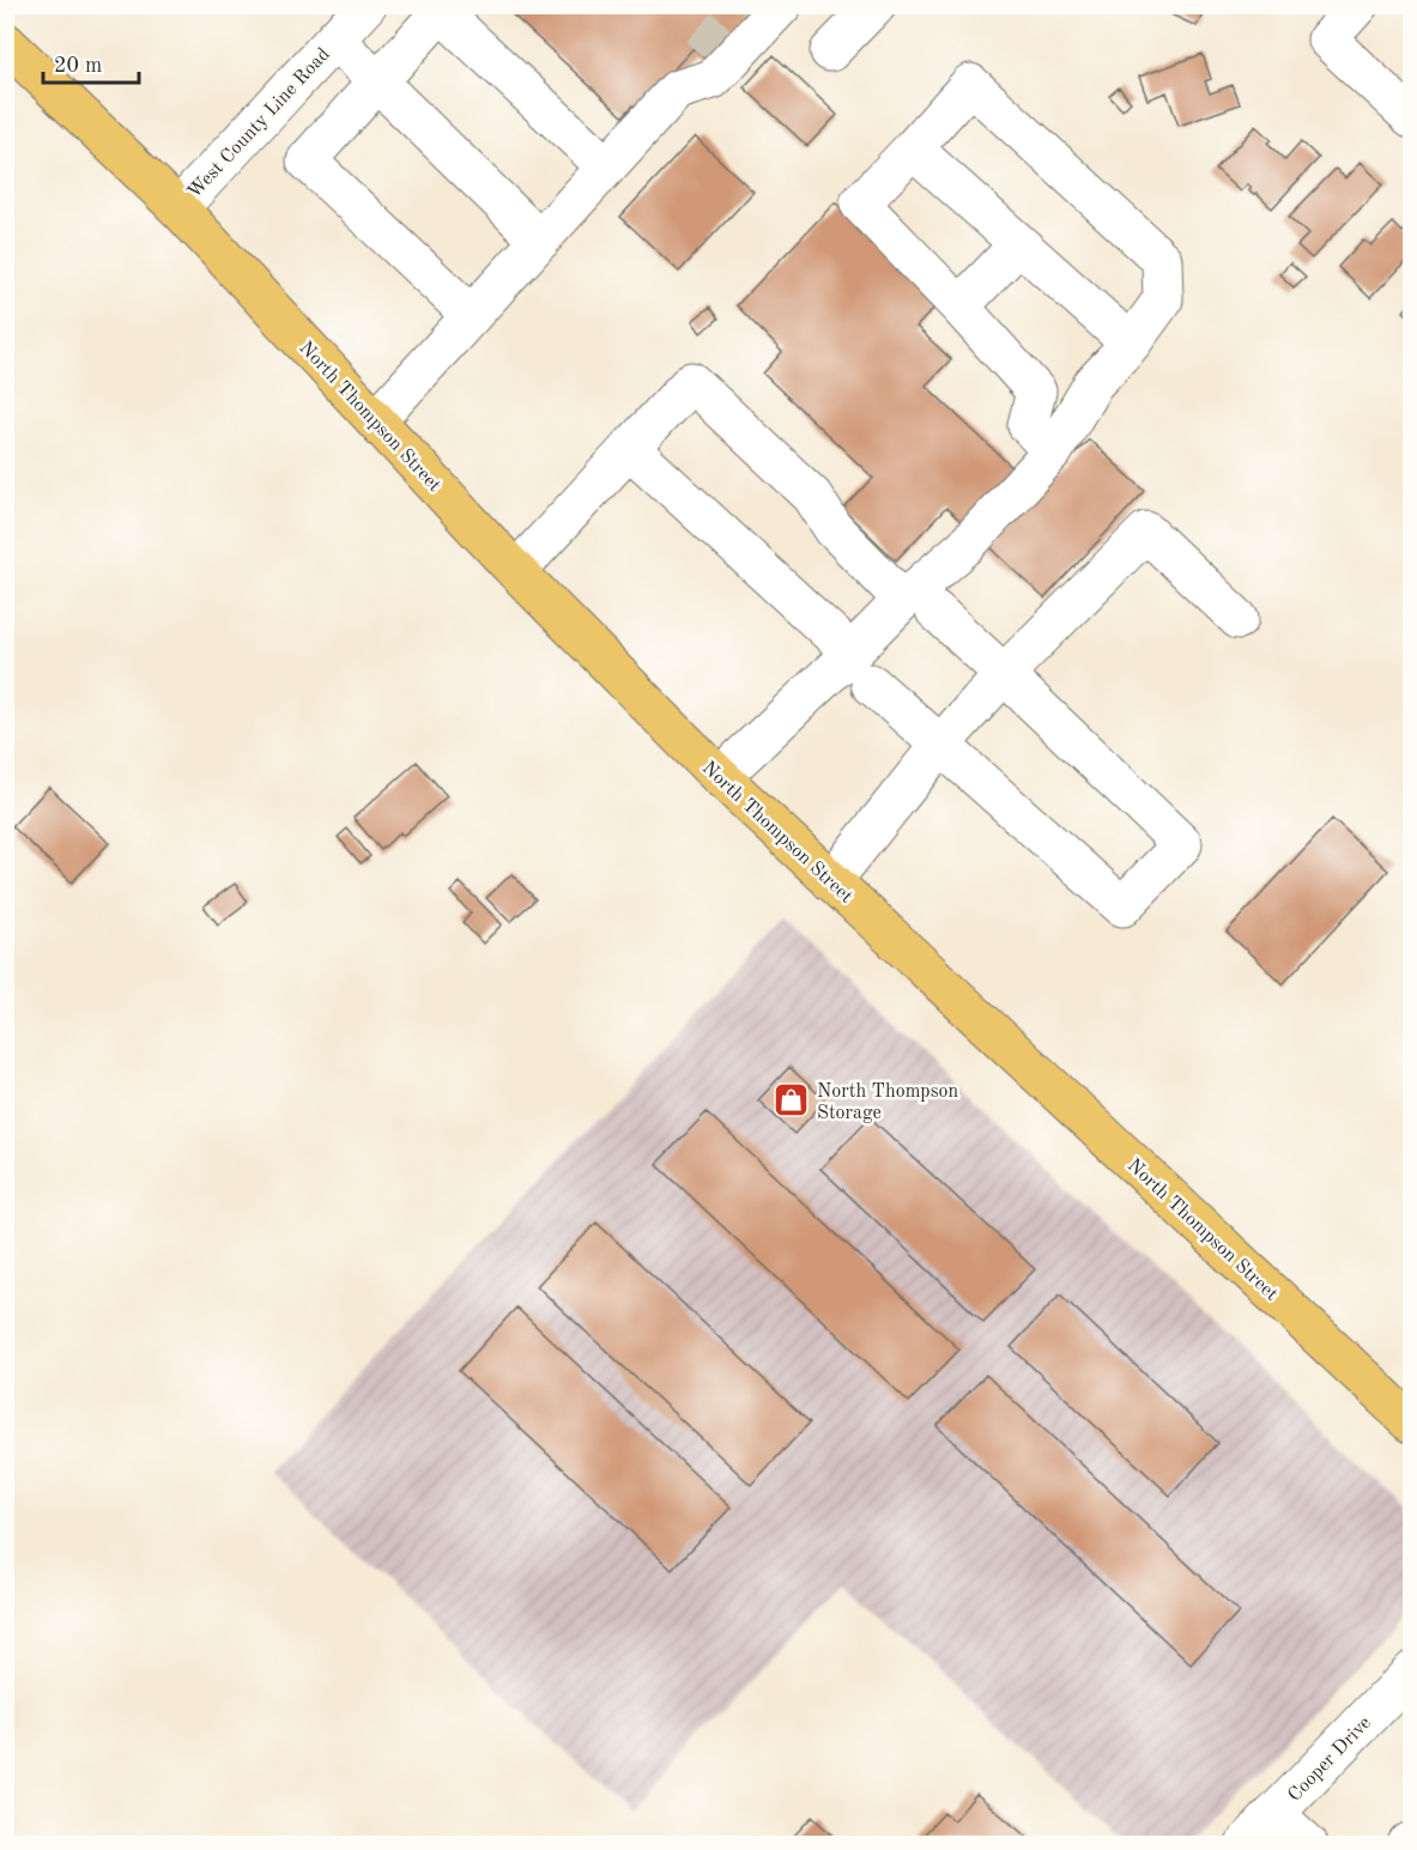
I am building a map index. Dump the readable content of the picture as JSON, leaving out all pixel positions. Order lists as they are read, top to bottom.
{
  "streets": {
    "main road": ["North Thompson Street"],
    "street": ["West County Line Road", "Cooper Drive"]
  },
  "crossings": [
    ["West County Line Road", "North Thompson Street"]
  ],
  "places": {
    "shop": ["North Thompson Storage"]
  },
  "scale_bar": "20 m"
}
